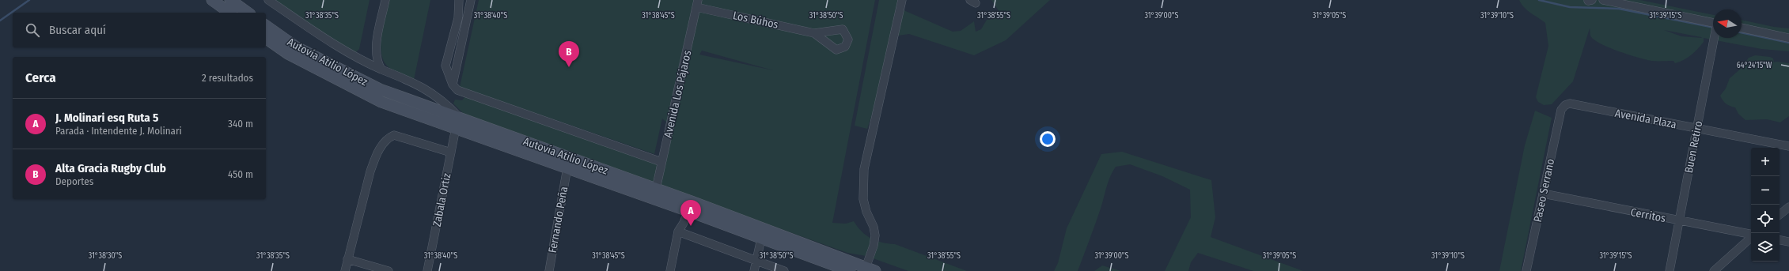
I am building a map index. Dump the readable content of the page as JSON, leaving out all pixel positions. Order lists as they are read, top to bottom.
{
  "streets": {
    "main road": ["Autovía Atilio López"],
    "street": [
      "Los Búhos",
      "Avenida Los Pájaros",
      "Avenida Plaza",
      "Buen Retiro",
      "Paseo Serrano",
      "Zabala Ortiz",
      "Cerritos",
      "Fernando Peña"
    ]
  },
  "crossings": [
    ["Los Búhos", "Avenida Los Pájaros"],
    ["Autovía Atilio López", "Avenida Los Pájaros"],
    ["Autovía Atilio López", "Zabala Ortiz"],
    ["Autovía Atilio López", "Fernando Peña"],
    ["Avenida Plaza", "Buen Retiro"],
    ["Avenida Plaza", "Paseo Serrano"],
    ["Buen Retiro", "Cerritos"],
    ["Paseo Serrano", "Cerritos"]
  ],
  "north": "left",
  "page": {
    "search": "Buscar aquí",
    "pins": ["B", "A"],
    "heading": ["Cerca", "2 resultados"],
    "list": [
      {
        "mark": "A",
        "name": "J. Molinari esq Ruta 5",
        "note": "Parada · Intendente J. Molinari",
        "value": "340 m"
      },
      {
        "mark": "B",
        "name": "Alta Gracia Rugby Club",
        "note": "Deportes",
        "value": "450 m"
      }
    ],
    "map_buttons": ["+", "−"]
  },
  "coordinates": [
    "31°38'35\"S",
    "31°38'40\"S",
    "31°38'45\"S",
    "31°38'50\"S",
    "31°38'55\"S",
    "31°39'00\"S",
    "31°39'05\"S",
    "31°39'10\"S",
    "31°39'15\"S",
    "64°24'15\"W",
    "31°38'30\"S"
  ]
}
